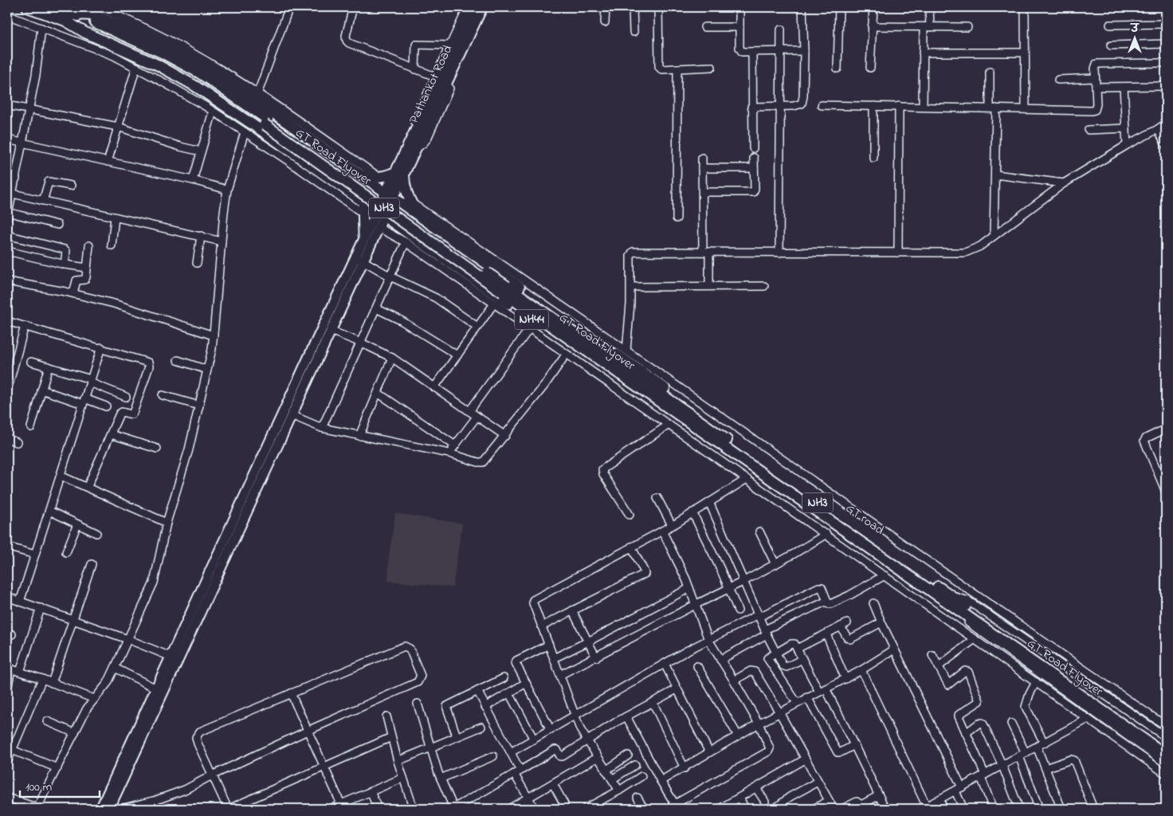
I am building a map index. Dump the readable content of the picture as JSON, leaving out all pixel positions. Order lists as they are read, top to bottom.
{
  "streets": {
    "highway": [
      "Pathankot Road",
      "GT Road Flyover",
      "NH3",
      "NH44",
      "GT road"
    ]
  },
  "crossings": [
    ["Pathankot Road", "NH44"],
    ["GT Road Flyover", "NH3"],
    ["GT Road Flyover", "NH44"],
    ["GT Road Flyover", "GT road"],
    ["NH44", "GT road"]
  ],
  "scale_bar": "100 m",
  "north": "top"
}
